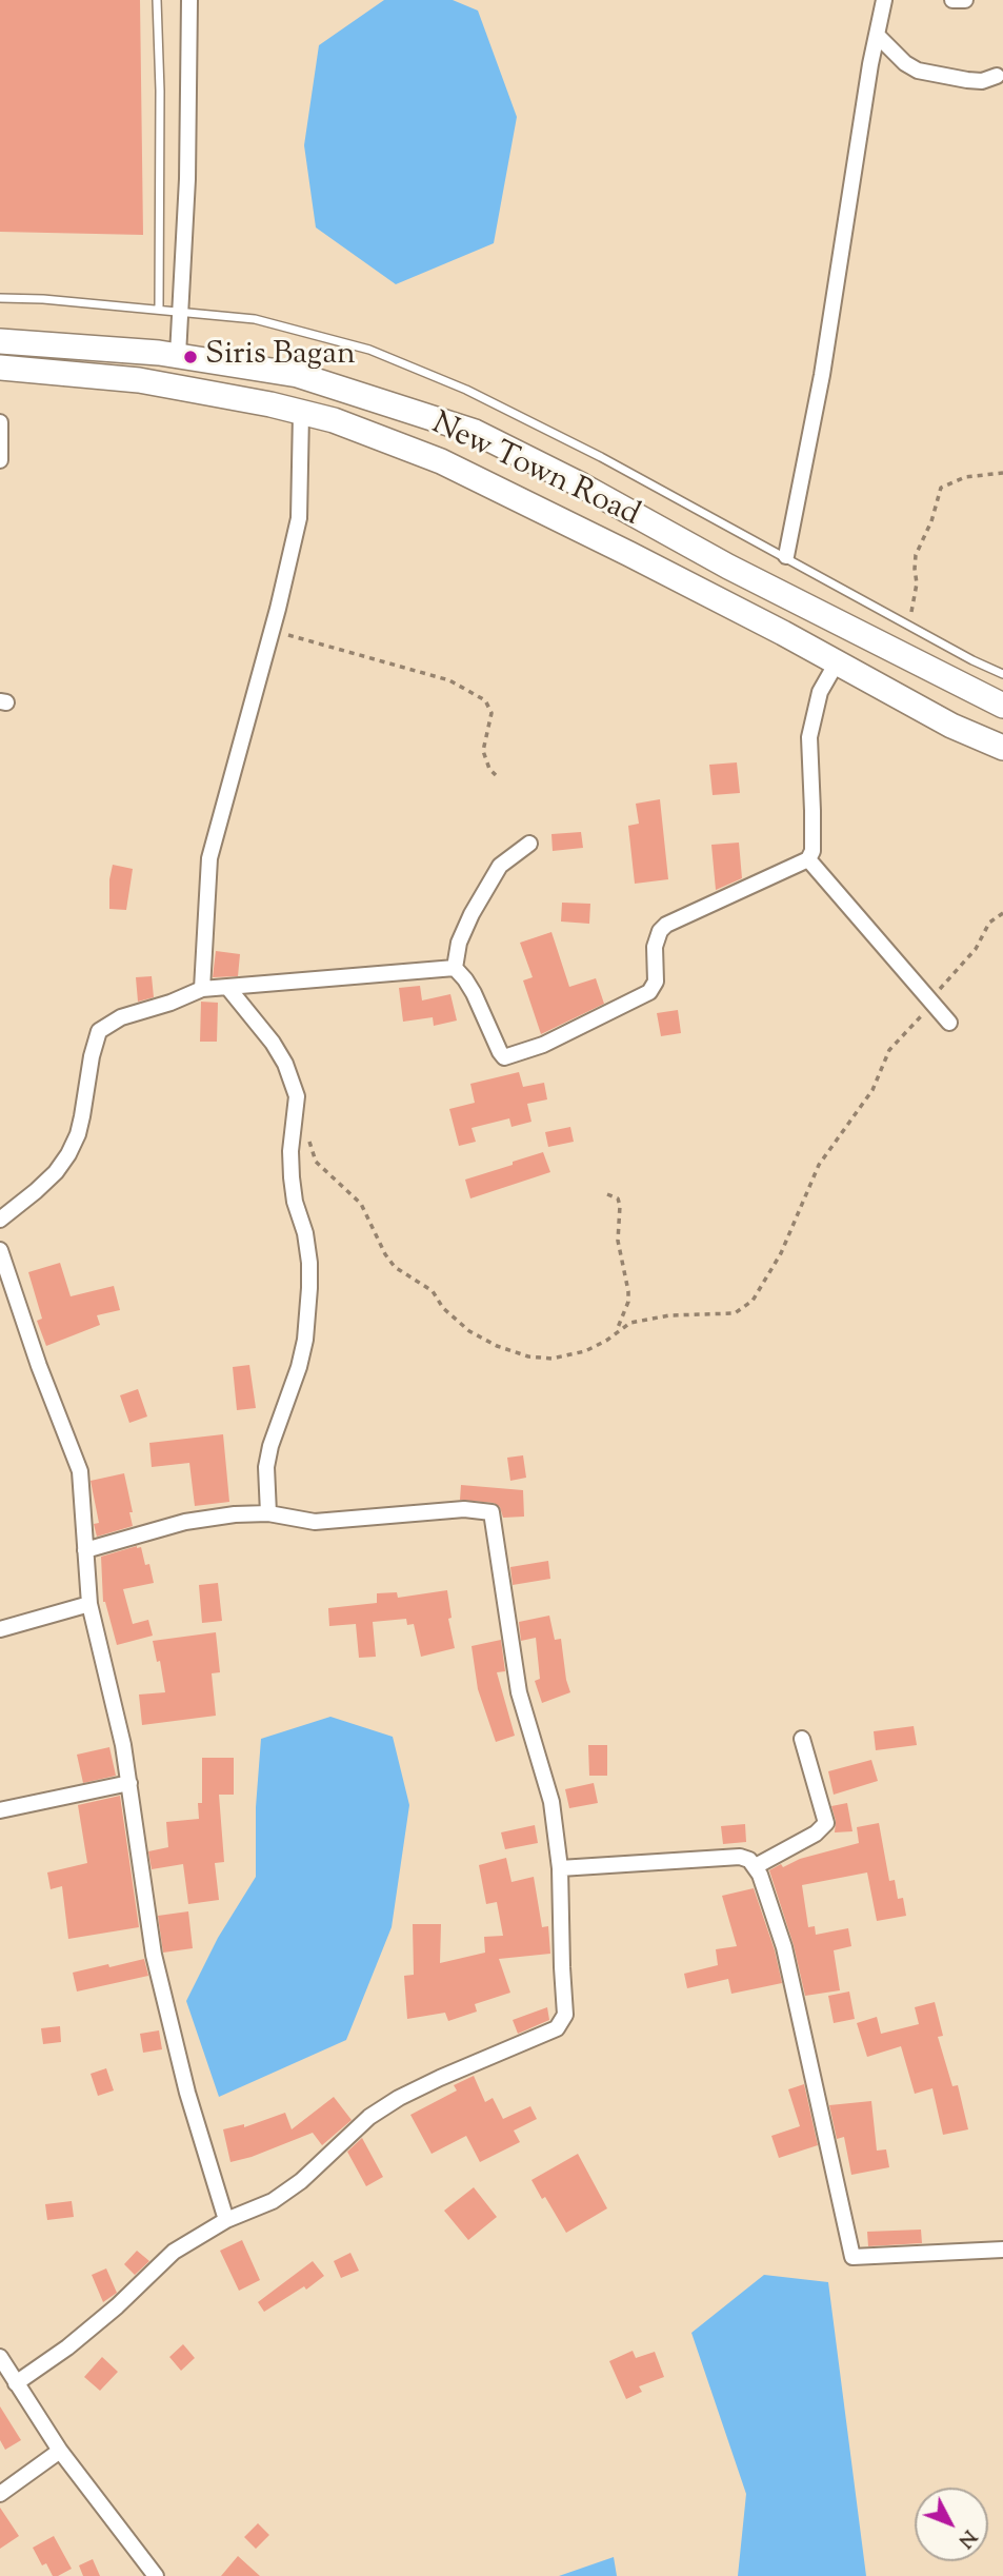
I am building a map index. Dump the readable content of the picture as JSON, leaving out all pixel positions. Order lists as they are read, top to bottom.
{
  "streets": {
    "main road": ["New Town Road"]
  },
  "places": ["Siris Bagan"],
  "north": "bottom right"
}
